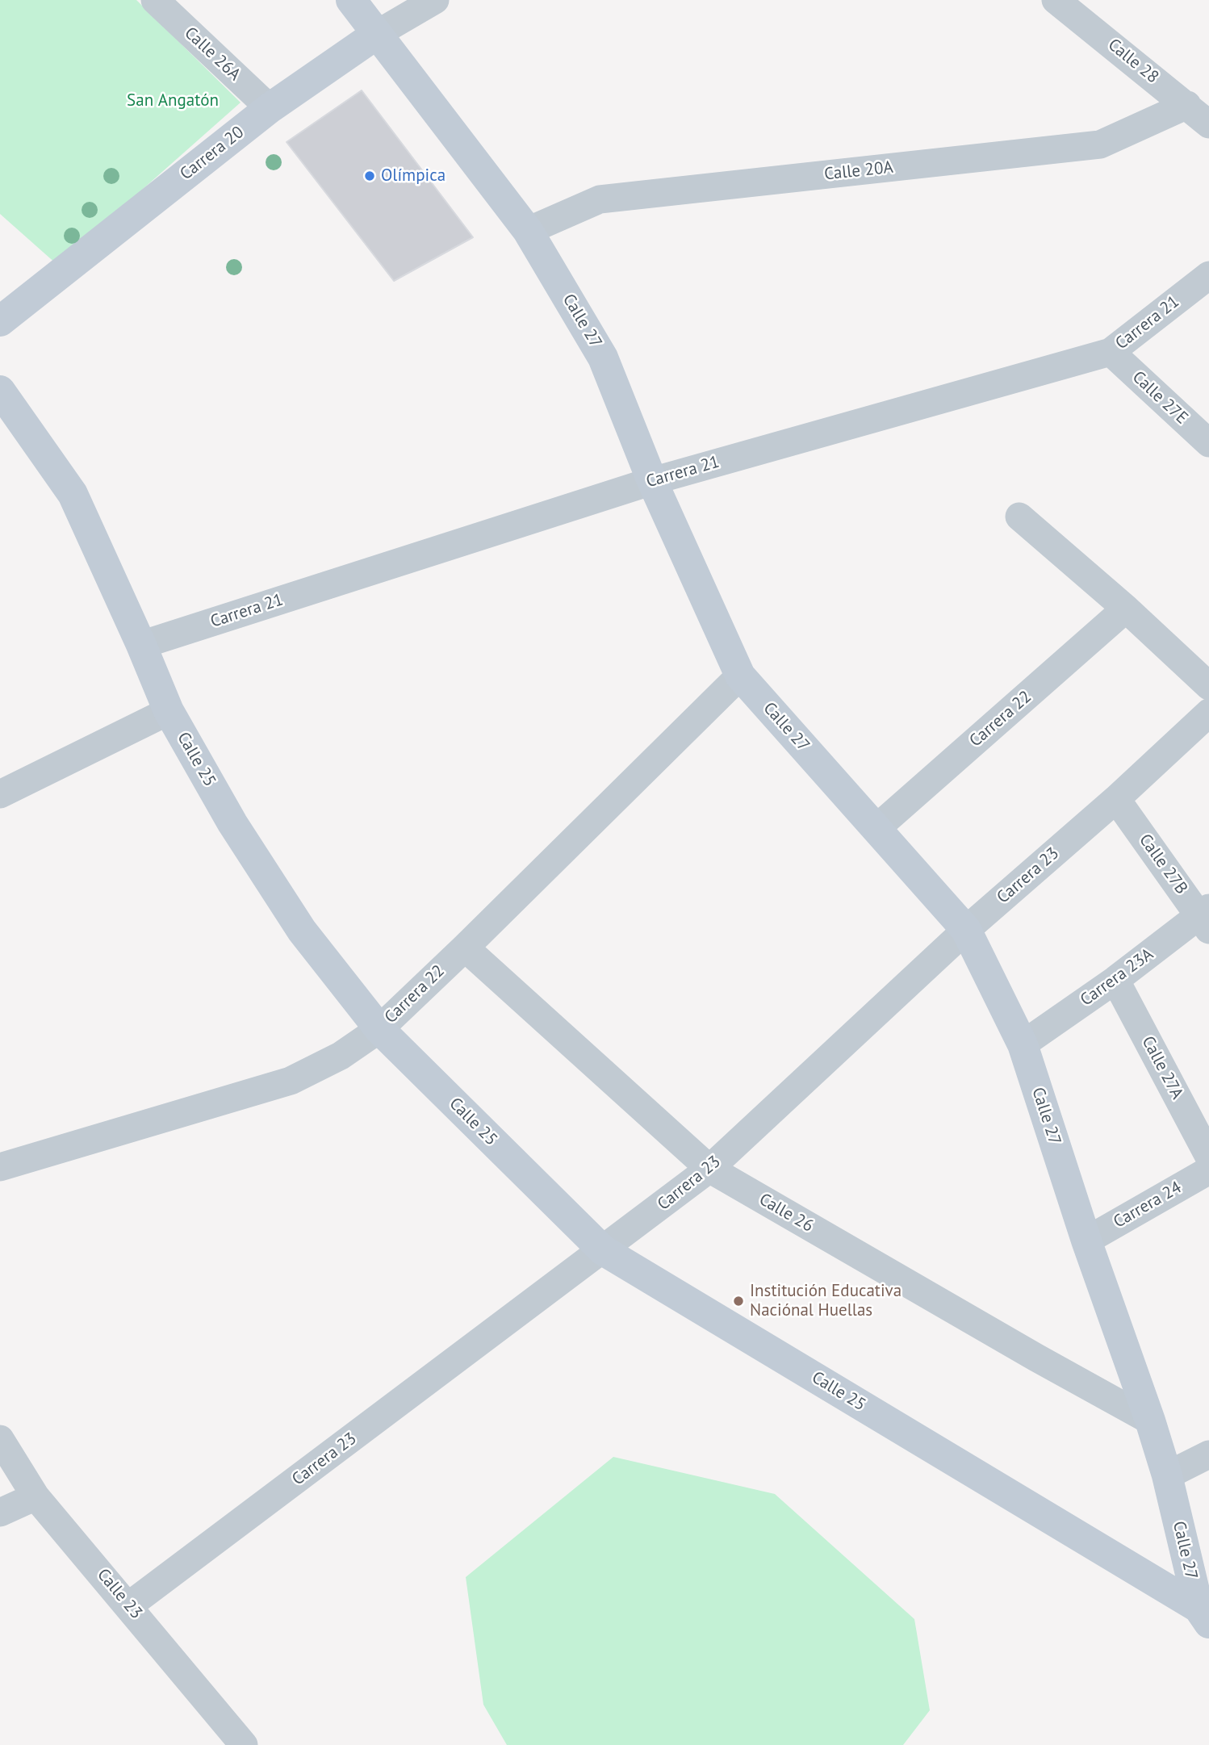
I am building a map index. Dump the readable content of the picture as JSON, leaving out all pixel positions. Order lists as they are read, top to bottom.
{
  "streets": {
    "main road": ["Carrera 20", "Calle 27", "Calle 25"],
    "street": [
      "Calle 26A",
      "Calle 28",
      "Calle 20A",
      "Carrera 21",
      "Calle 27E",
      "Carrera 22",
      "Calle 27B",
      "Carrera 23",
      "Carrera 23A",
      "Calle 27A",
      "Carrera 24",
      "Calle 26",
      "Calle 23"
    ]
  },
  "crossings": [
    ["Calle 26A", "Carrera 20"],
    ["Calle 28", "Calle 20A"],
    ["Carrera 20", "Calle 27"],
    ["Calle 20A", "Calle 27"],
    ["Calle 27", "Carrera 21"],
    ["Calle 27", "Carrera 22"],
    ["Calle 27", "Calle 25"],
    ["Calle 27", "Carrera 23"],
    ["Calle 27", "Carrera 23A"],
    ["Calle 27", "Carrera 24"],
    ["Calle 27", "Calle 26"],
    ["Carrera 21", "Calle 27E"],
    ["Carrera 21", "Calle 25"],
    ["Carrera 22", "Calle 25"],
    ["Carrera 22", "Calle 26"],
    ["Calle 25", "Carrera 23"],
    ["Calle 27B", "Carrera 23"],
    ["Calle 27B", "Carrera 23A"],
    ["Carrera 23", "Calle 26"],
    ["Carrera 23", "Calle 23"],
    ["Carrera 23A", "Calle 27A"]
  ],
  "parks": ["San Angatón"],
  "places": ["Olímpica", "Institución Educativa Naciónal Huellas"]
}
